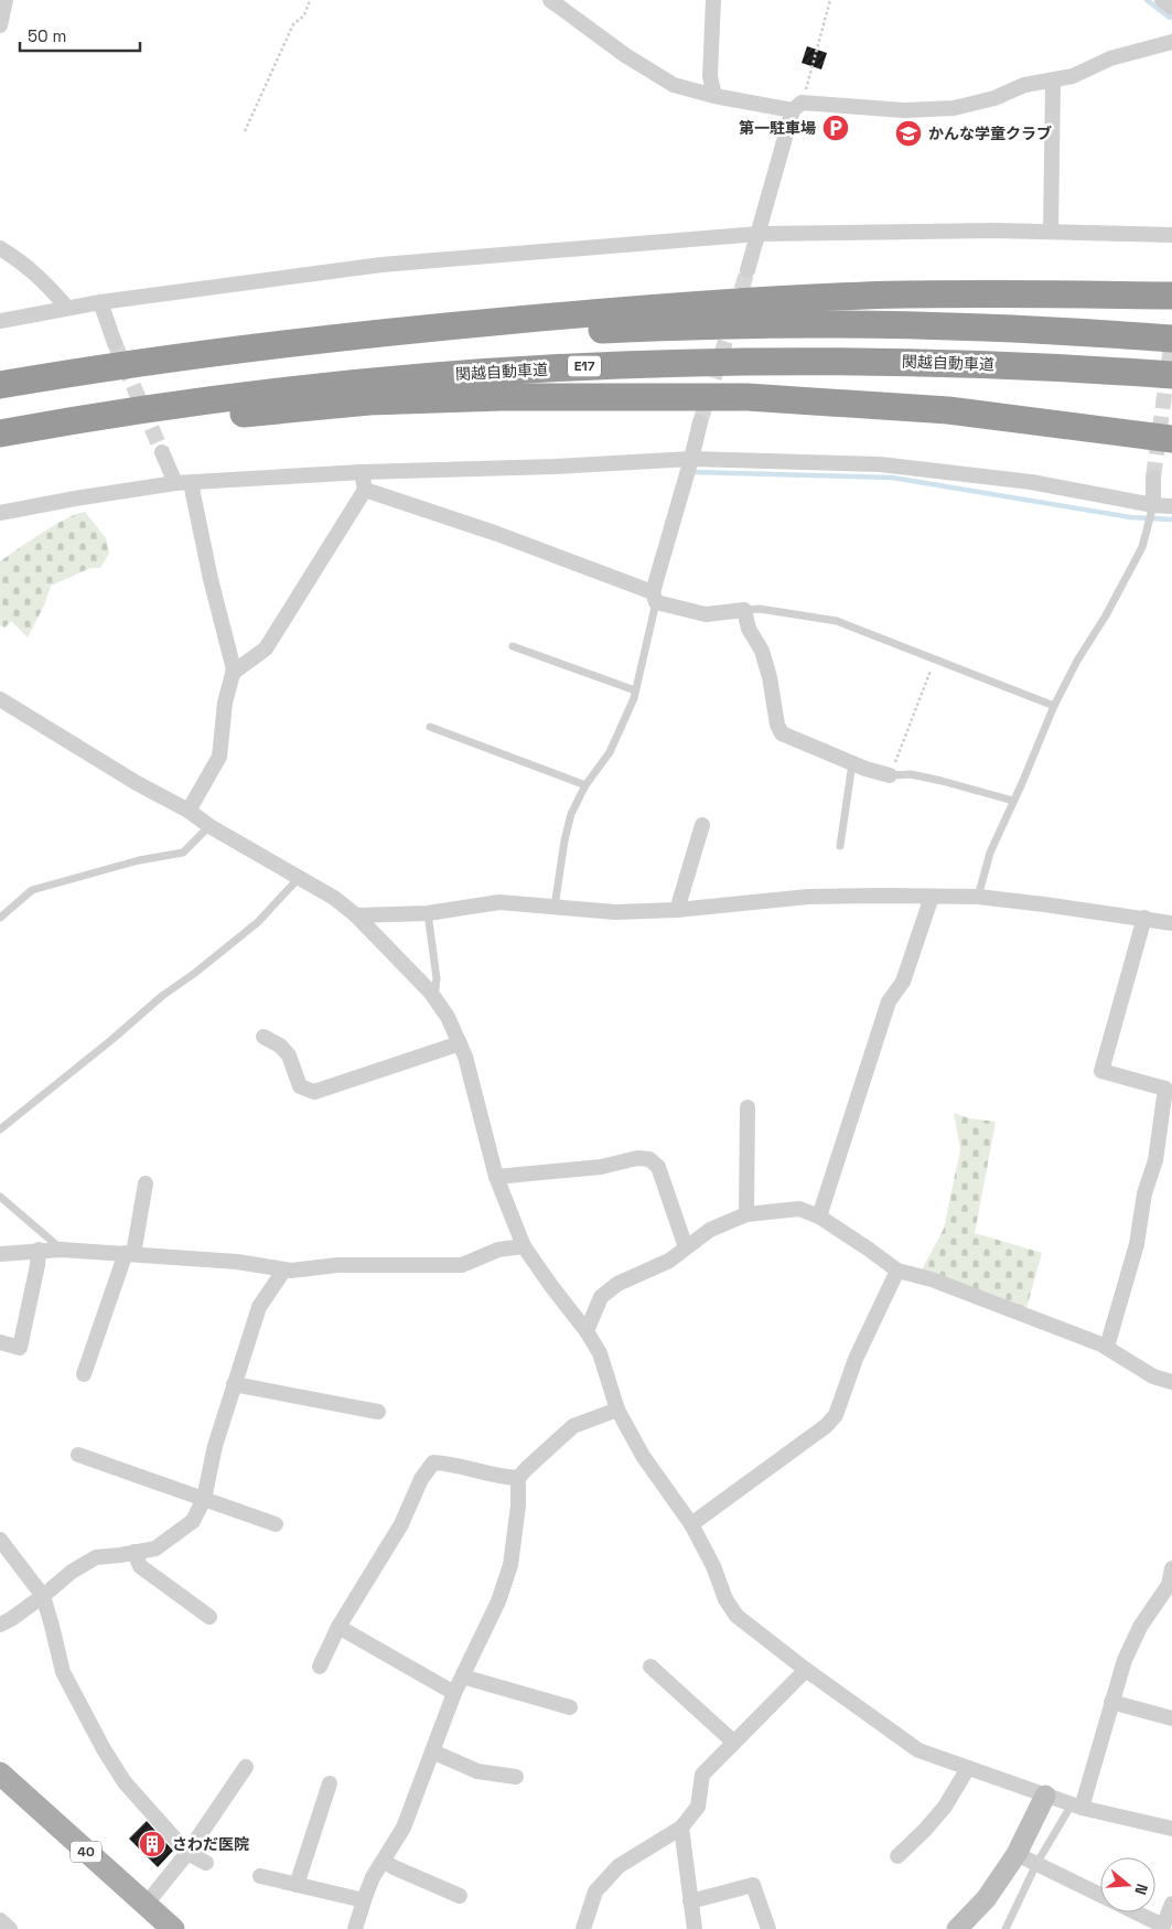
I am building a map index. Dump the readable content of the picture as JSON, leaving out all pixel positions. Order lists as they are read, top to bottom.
{
  "streets": {
    "highway": ["関越自動車道", "E17"],
    "main road": ["40"]
  },
  "places": {
    "parking": ["第一駐車場"],
    "school or university": ["かんな学童クラブ"],
    "building": ["さわだ医院"]
  },
  "scale_bar": "50 m",
  "north": "right"
}
